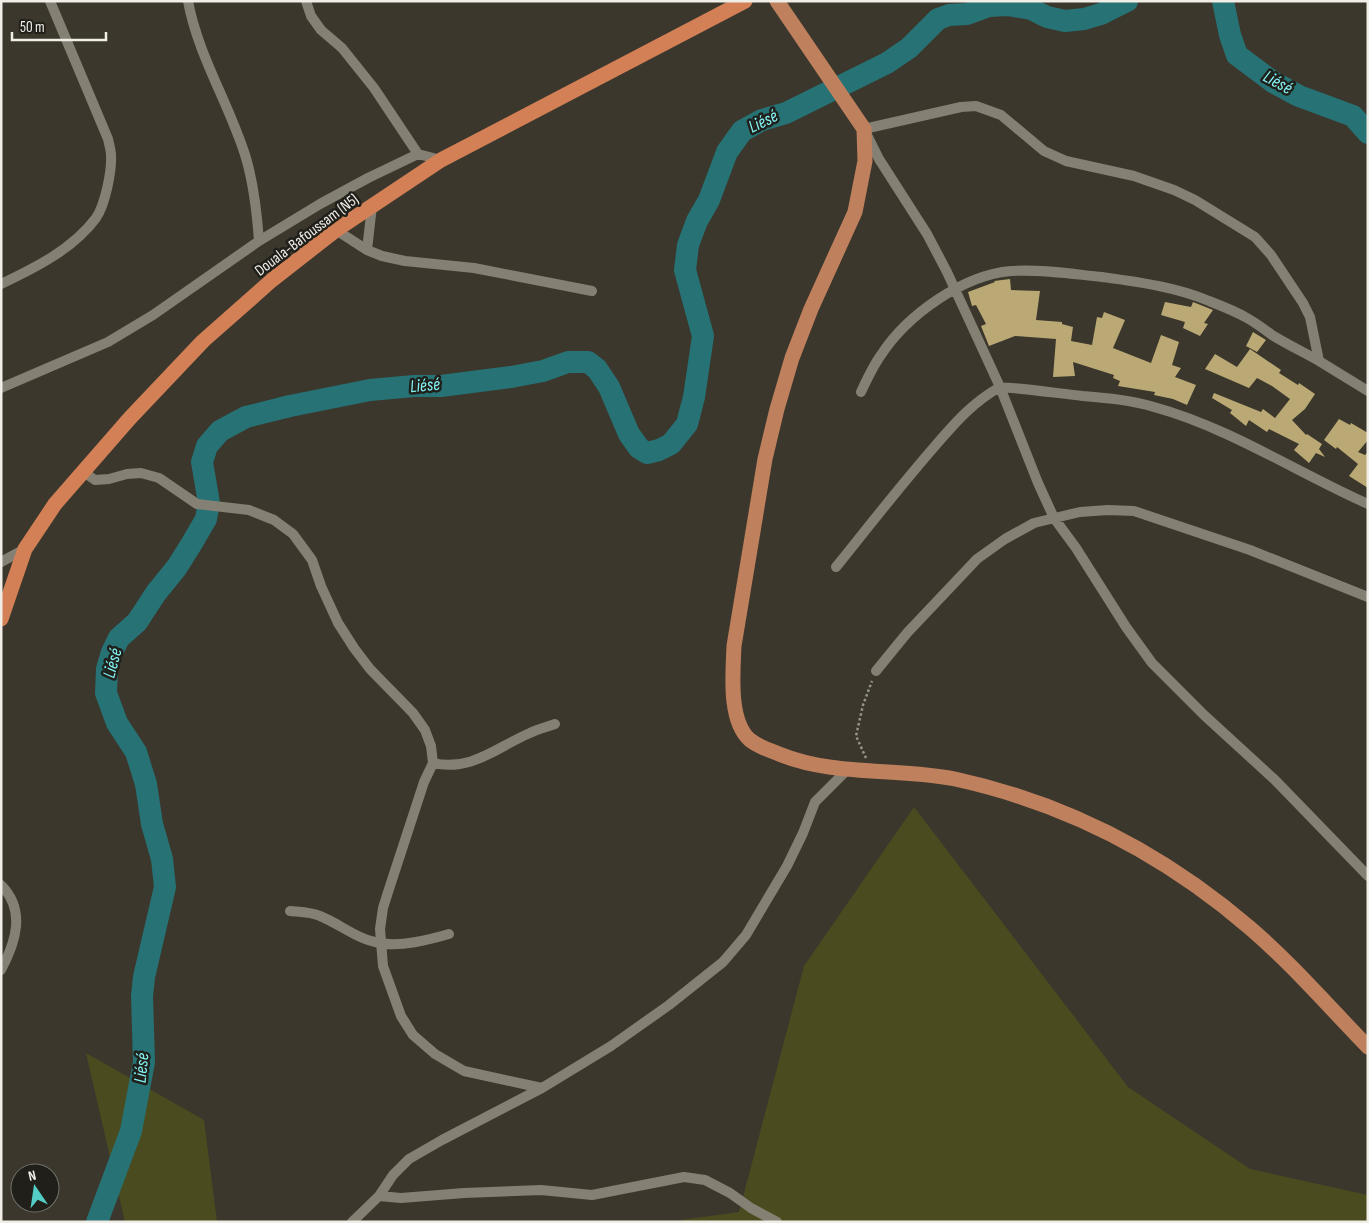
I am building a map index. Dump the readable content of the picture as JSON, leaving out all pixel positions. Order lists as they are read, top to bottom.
{
  "streets": {
    "highway": ["Douala-Bafoussam (N5)"]
  },
  "water": ["Liésé"],
  "scale_bar": "50 m",
  "north": "top"
}
